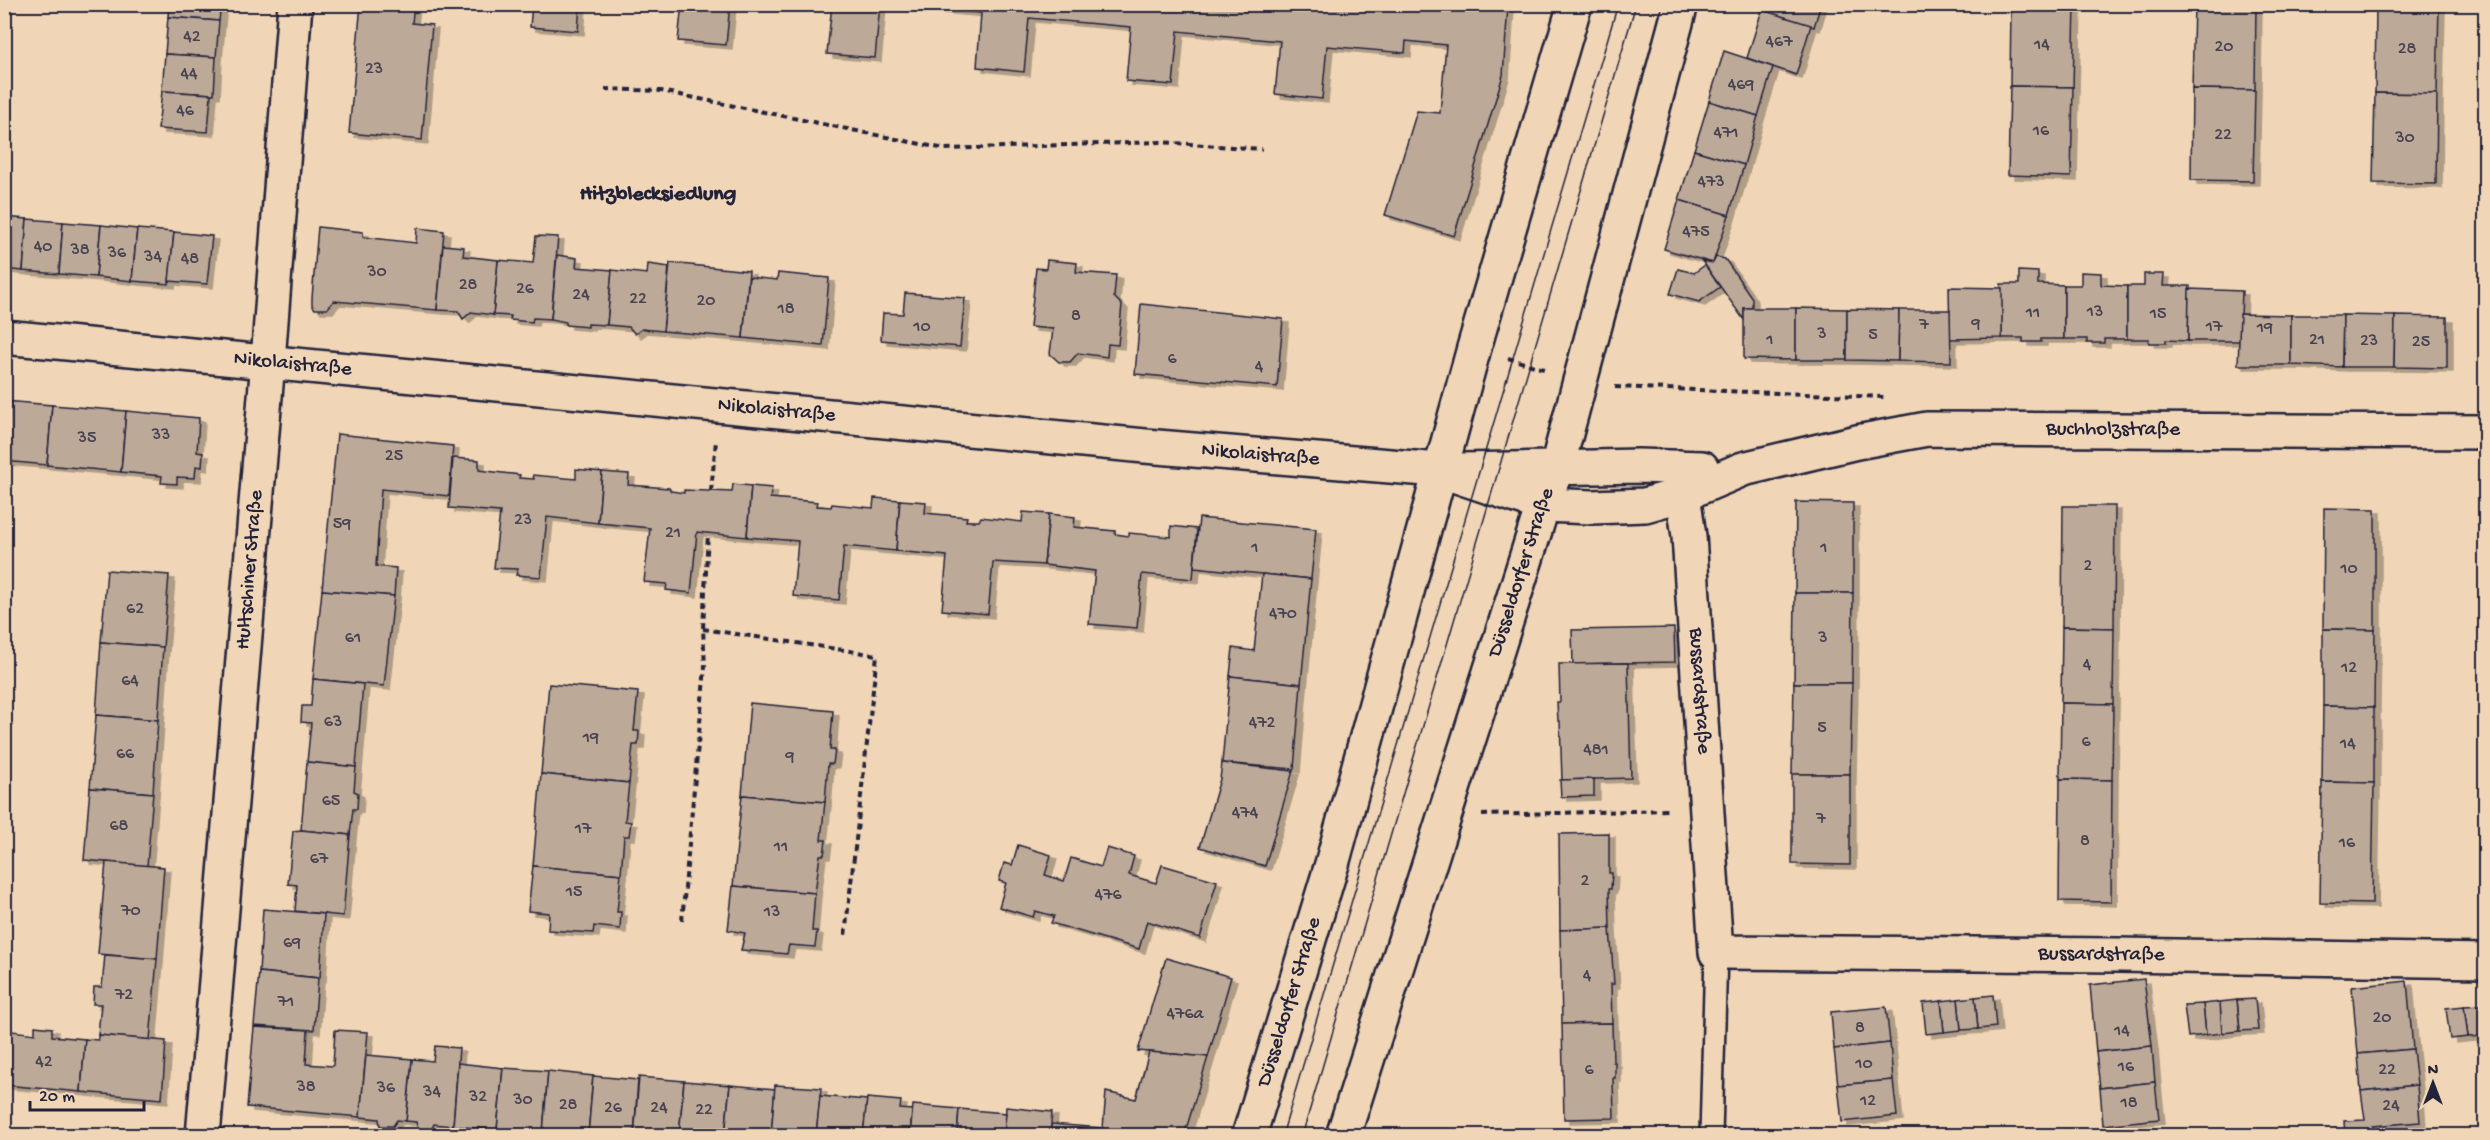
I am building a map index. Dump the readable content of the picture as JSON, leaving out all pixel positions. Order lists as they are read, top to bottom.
{
  "streets": {
    "street": [
      "Nikolaistraße",
      "Buchholzstraße",
      "Hultschiner Straße",
      "Düsseldorfer Straße",
      "Bussardstraße"
    ]
  },
  "crossings": [
    ["Nikolaistraße", "Buchholzstraße"],
    ["Nikolaistraße", "Hultschiner Straße"],
    ["Nikolaistraße", "Düsseldorfer Straße"],
    ["Buchholzstraße", "Düsseldorfer Straße"],
    ["Buchholzstraße", "Bussardstraße"]
  ],
  "districts": ["Hitzblecksiedlung"],
  "house_numbers": [
    "42",
    "467",
    "14",
    "20",
    "28",
    "23",
    "44",
    "469",
    "46",
    "16",
    "471",
    "22",
    "30",
    "473",
    "475",
    "40",
    "38",
    "36",
    "34",
    "48",
    "30",
    "28",
    "26",
    "24",
    "22",
    "20",
    "18",
    "13",
    "11",
    "15",
    "8",
    "9",
    "7",
    "10",
    "17",
    "19",
    "3",
    "5",
    "1",
    "21",
    "23",
    "25",
    "6",
    "4",
    "33",
    "35",
    "25",
    "23",
    "59",
    "21",
    "1",
    "1",
    "2",
    "10",
    "62",
    "470",
    "61",
    "3",
    "4",
    "12",
    "64",
    "63",
    "472",
    "5",
    "19",
    "6",
    "14",
    "481",
    "66",
    "9",
    "65",
    "474",
    "7",
    "68",
    "17",
    "8",
    "16",
    "11",
    "67",
    "2",
    "15",
    "476",
    "70",
    "13",
    "69",
    "4",
    "72",
    "71",
    "476a",
    "20",
    "8",
    "14",
    "42",
    "10",
    "16",
    "6",
    "22",
    "38",
    "36",
    "34",
    "32",
    "30",
    "12",
    "18",
    "28",
    "24",
    "26",
    "24",
    "22"
  ],
  "scale_bar": "20 m",
  "north": "top"
}
